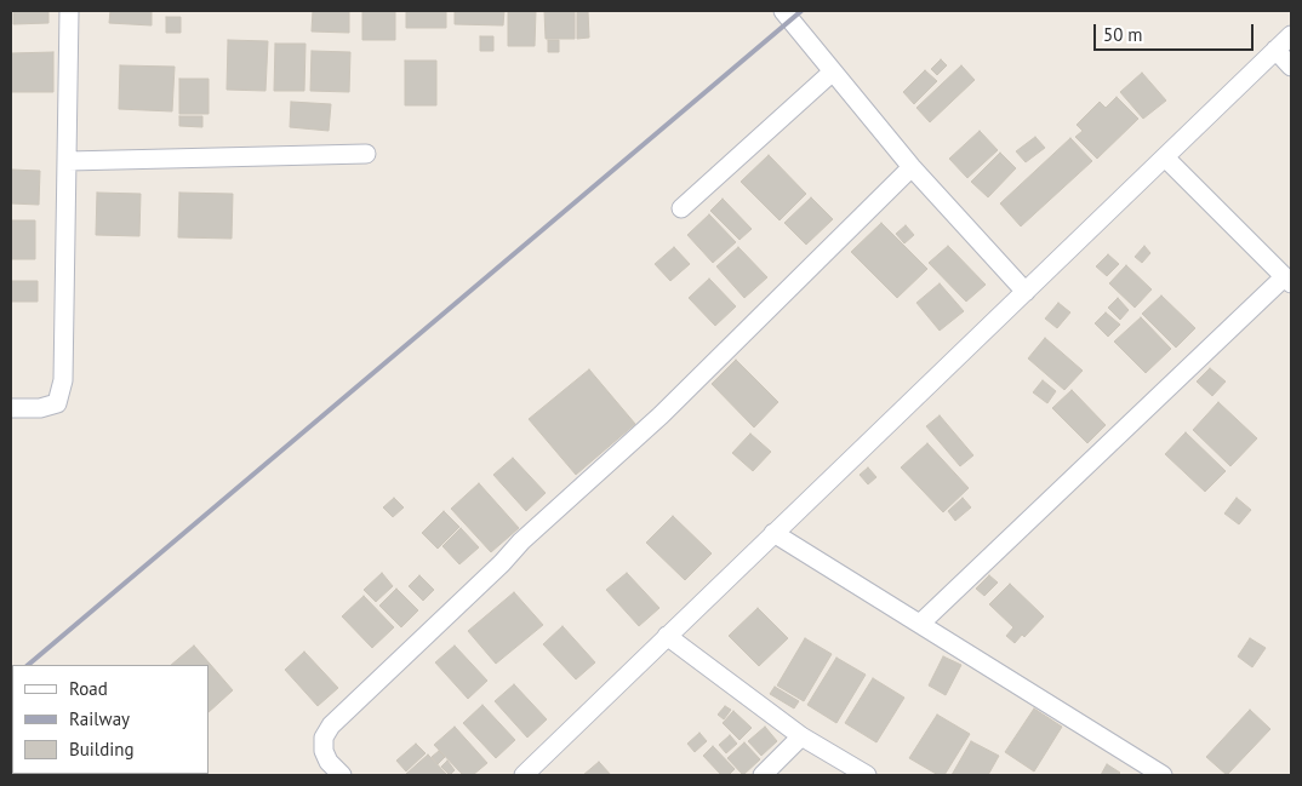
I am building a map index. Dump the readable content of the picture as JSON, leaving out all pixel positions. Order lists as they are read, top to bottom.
{
  "legend": ["Road", "Railway", "Building"],
  "scale_bar": "50 m"
}
